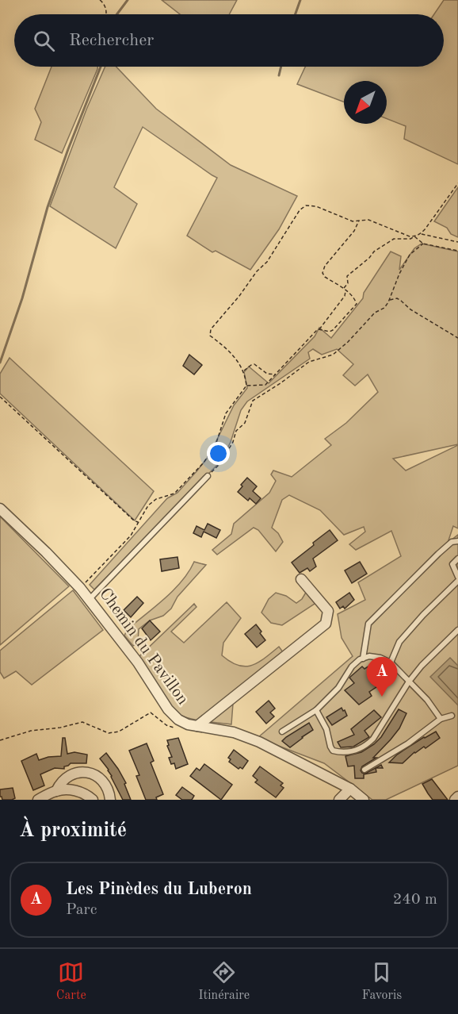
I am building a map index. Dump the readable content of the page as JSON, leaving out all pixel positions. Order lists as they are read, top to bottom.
{
  "streets": {
    "street": ["Chemin du Pavillon"]
  },
  "north": "bottom left",
  "page": {
    "search": "Rechercher",
    "pins": "A",
    "heading": "À proximité",
    "list": [
      {
        "mark": "A",
        "name": "Les Pinèdes du Luberon",
        "note": "Parc",
        "value": "240 m"
      }
    ],
    "nav": ["Carte", "Itinéraire", "Favoris"]
  }
}
